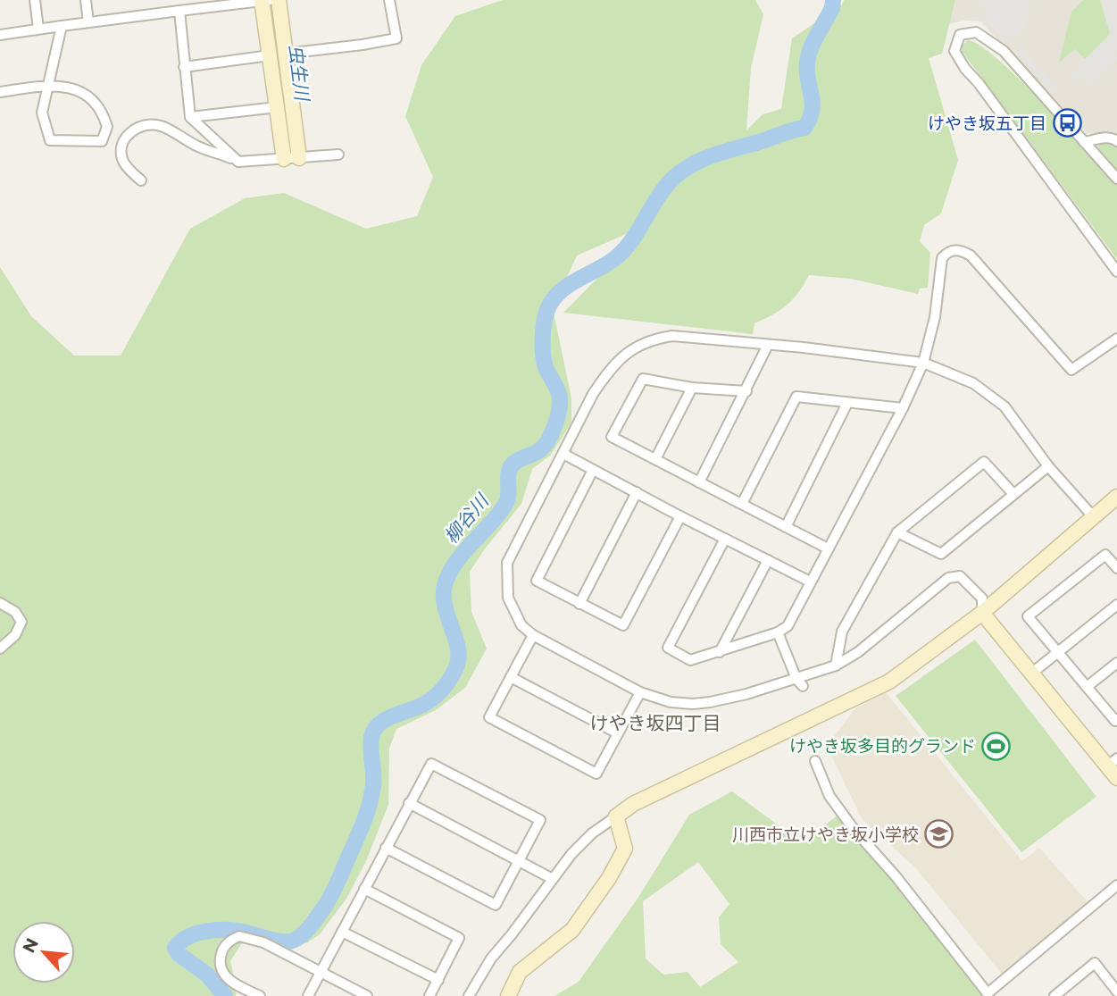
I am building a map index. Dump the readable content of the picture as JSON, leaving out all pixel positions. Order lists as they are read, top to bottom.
{
  "districts": ["けやき坂四丁目"],
  "water": ["虫生川", "柳谷川"],
  "places": {
    "bus stop": ["けやき坂五丁目"],
    "sports": ["けやき坂多目的グランド"],
    "school or university": ["川西市立けやき坂小学校"]
  },
  "north": "top left"
}
